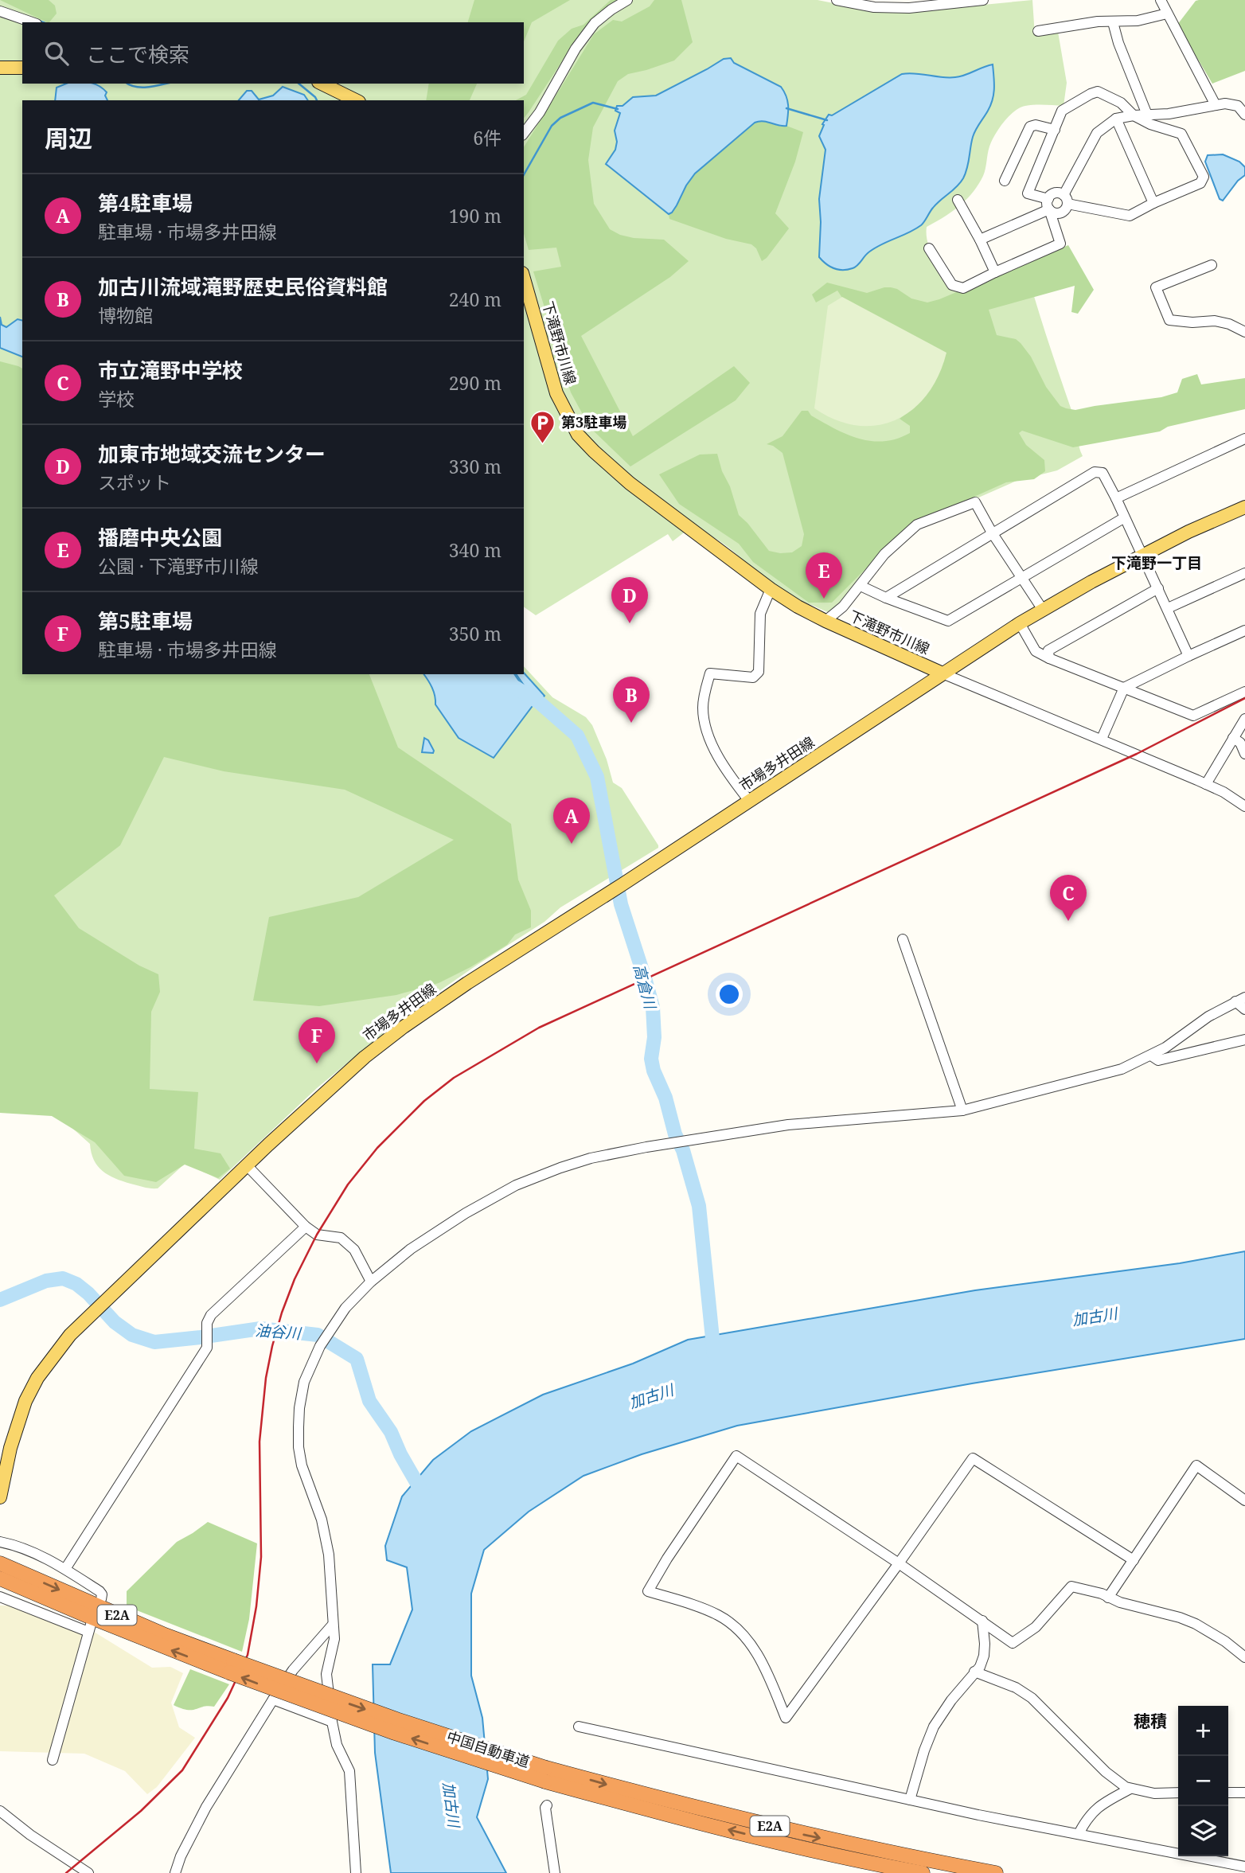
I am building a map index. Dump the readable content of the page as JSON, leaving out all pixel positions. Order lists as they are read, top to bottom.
{
  "streets": {
    "highway": ["E2A", "中国自動車道"],
    "main road": ["下滝野市川線", "市場多井田線"]
  },
  "crossings": [
    ["下滝野市川線", "市場多井田線"]
  ],
  "districts": ["下滝野一丁目", "穂積"],
  "water": ["高倉川", "加古川", "油谷川"],
  "places": {
    "parking": ["第3駐車場"]
  },
  "page": {
    "search": "ここで検索",
    "heading": ["周辺", "6件"],
    "list": [
      {
        "mark": "A",
        "name": "第4駐車場",
        "note": "駐車場 · 市場多井田線",
        "value": "190 m"
      },
      {
        "mark": "B",
        "name": "加古川流域滝野歴史民俗資料館",
        "note": "博物館",
        "value": "240 m"
      },
      {
        "mark": "C",
        "name": "市立滝野中学校",
        "note": "学校",
        "value": "290 m"
      },
      {
        "mark": "D",
        "name": "加東市地域交流センター",
        "note": "スポット",
        "value": "330 m"
      },
      {
        "mark": "E",
        "name": "播磨中央公園",
        "note": "公園 · 下滝野市川線",
        "value": "340 m"
      },
      {
        "mark": "F",
        "name": "第5駐車場",
        "note": "駐車場 · 市場多井田線",
        "value": "350 m"
      }
    ],
    "pins": [
      "E",
      "D",
      "B",
      "A",
      "C",
      "F"
    ],
    "map_buttons": ["+", "−"]
  }
}
